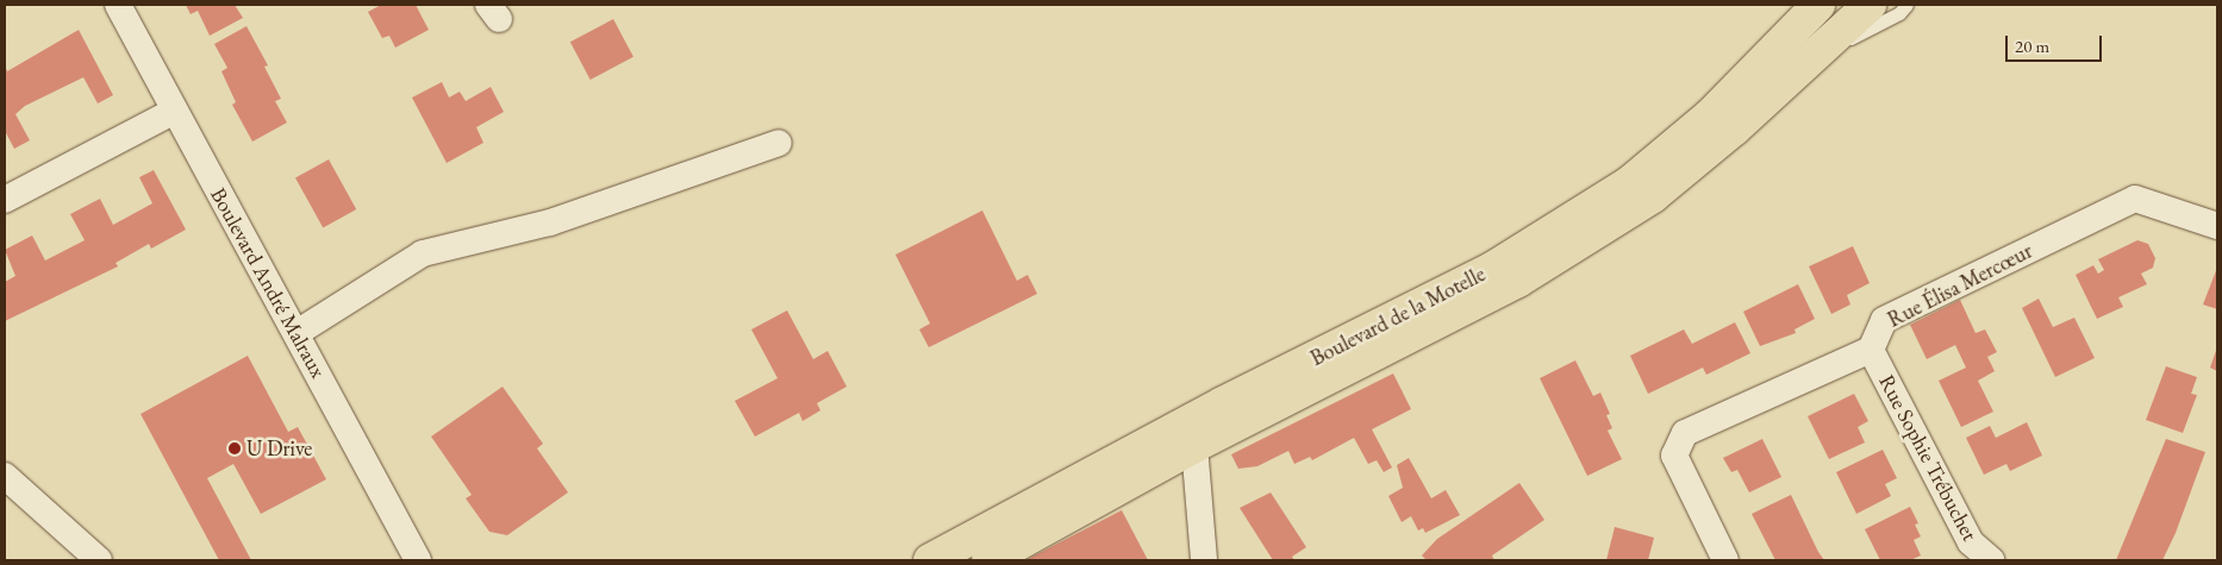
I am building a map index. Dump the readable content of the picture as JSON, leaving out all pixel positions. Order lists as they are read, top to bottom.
{
  "streets": {
    "main road": ["Boulevard de la Motelle"],
    "street": ["Boulevard André Malraux", "Rue Élisa Mercœur", "Rue Sophie Trébuchet"]
  },
  "crossings": [
    ["Rue Élisa Mercœur", "Rue Sophie Trébuchet"]
  ],
  "places": ["U Drive"],
  "scale_bar": "20 m"
}
